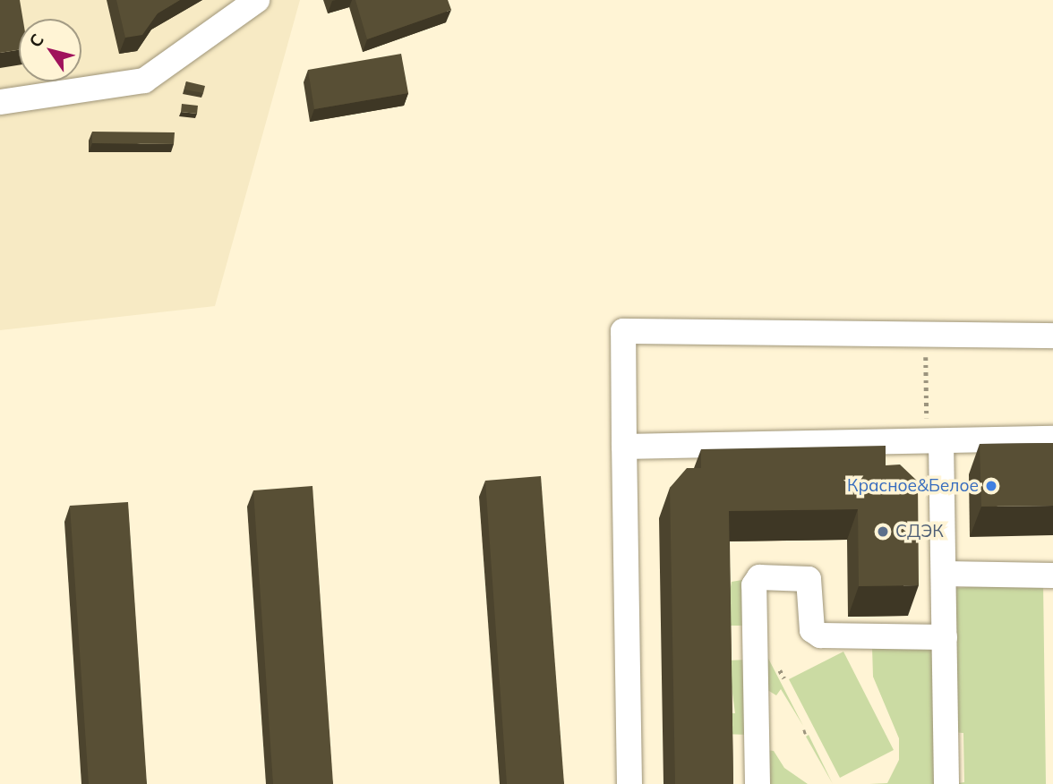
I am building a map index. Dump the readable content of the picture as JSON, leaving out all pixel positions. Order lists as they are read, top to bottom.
{
  "places": ["Красное&Белое", "СДЭК"],
  "north": "top left"
}
